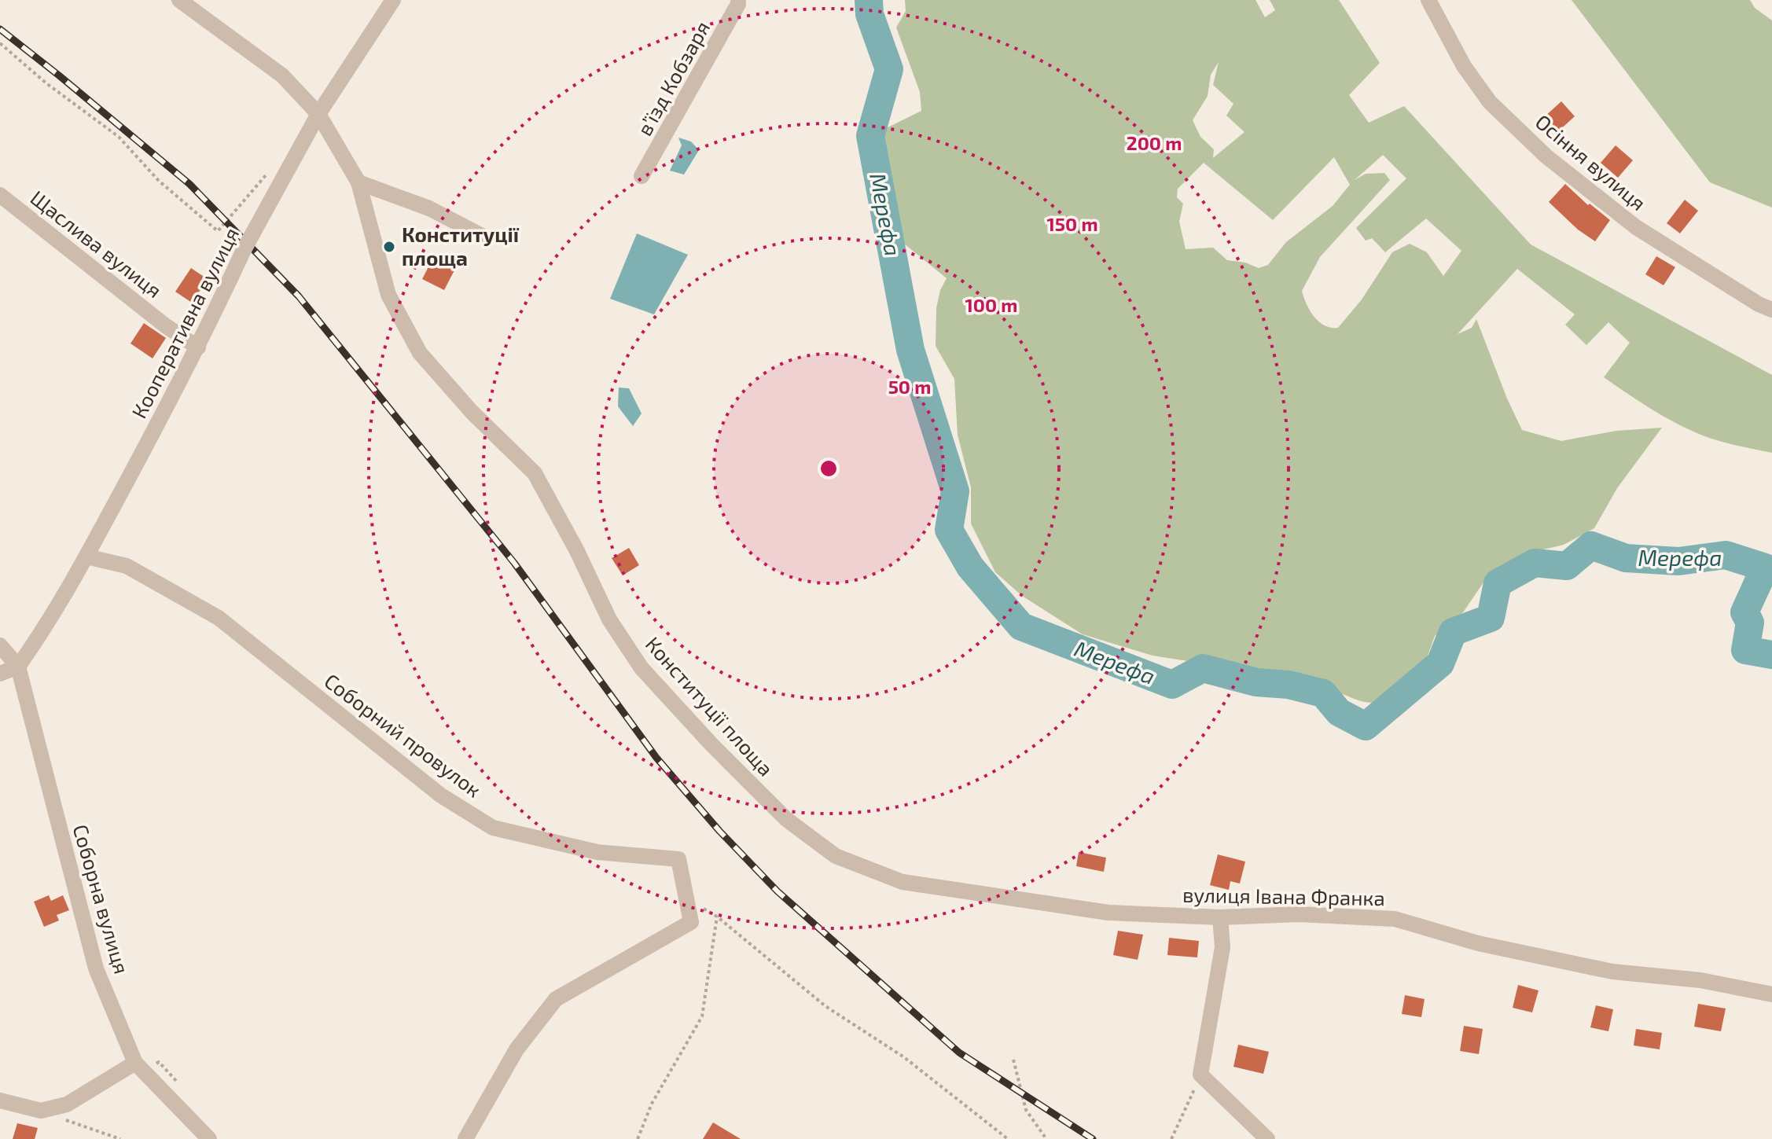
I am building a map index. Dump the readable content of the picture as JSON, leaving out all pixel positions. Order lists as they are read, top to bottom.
{
  "streets": {
    "street": [
      "в’їзд Кобзаря",
      "Осіння вулиця",
      "Щаслива вулиця",
      "Кооперативна вулиця",
      "Конституції площа",
      "Соборний провулок",
      "вулиця Івана Франка",
      "Соборна вулиця"
    ]
  },
  "crossings": [
    ["Щаслива вулиця", "Кооперативна вулиця"],
    ["Кооперативна вулиця", "Конституції площа"],
    ["Кооперативна вулиця", "Соборний провулок"],
    ["Кооперативна вулиця", "Соборна вулиця"],
    ["Конституції площа", "вулиця Івана Франка"]
  ],
  "water": ["Мерефа"],
  "places": ["Конституції площа"],
  "rings": [
    "200 m",
    "150 m",
    "100 m",
    "50 m"
  ]
}
